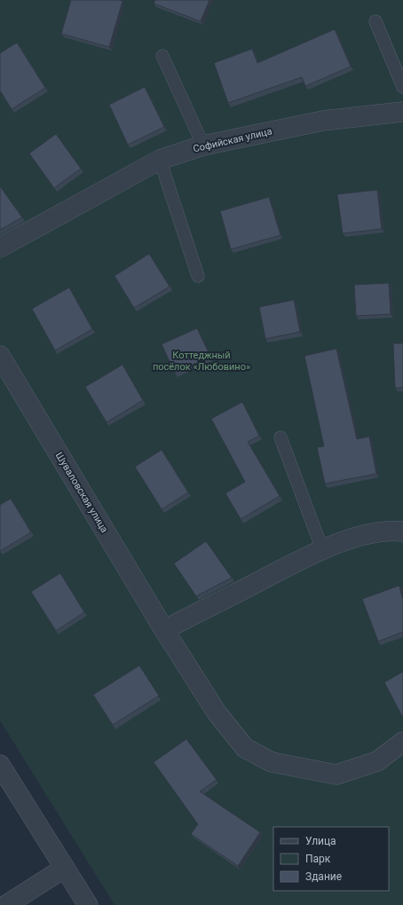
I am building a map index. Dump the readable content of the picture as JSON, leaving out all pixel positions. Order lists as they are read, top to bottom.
{
  "streets": {
    "street": ["Софийская улица", "Шуваловская улица"]
  },
  "parks": ["Коттеджный посёлок «Любовино»"],
  "legend": ["Улица", "Парк", "Здание"]
}
